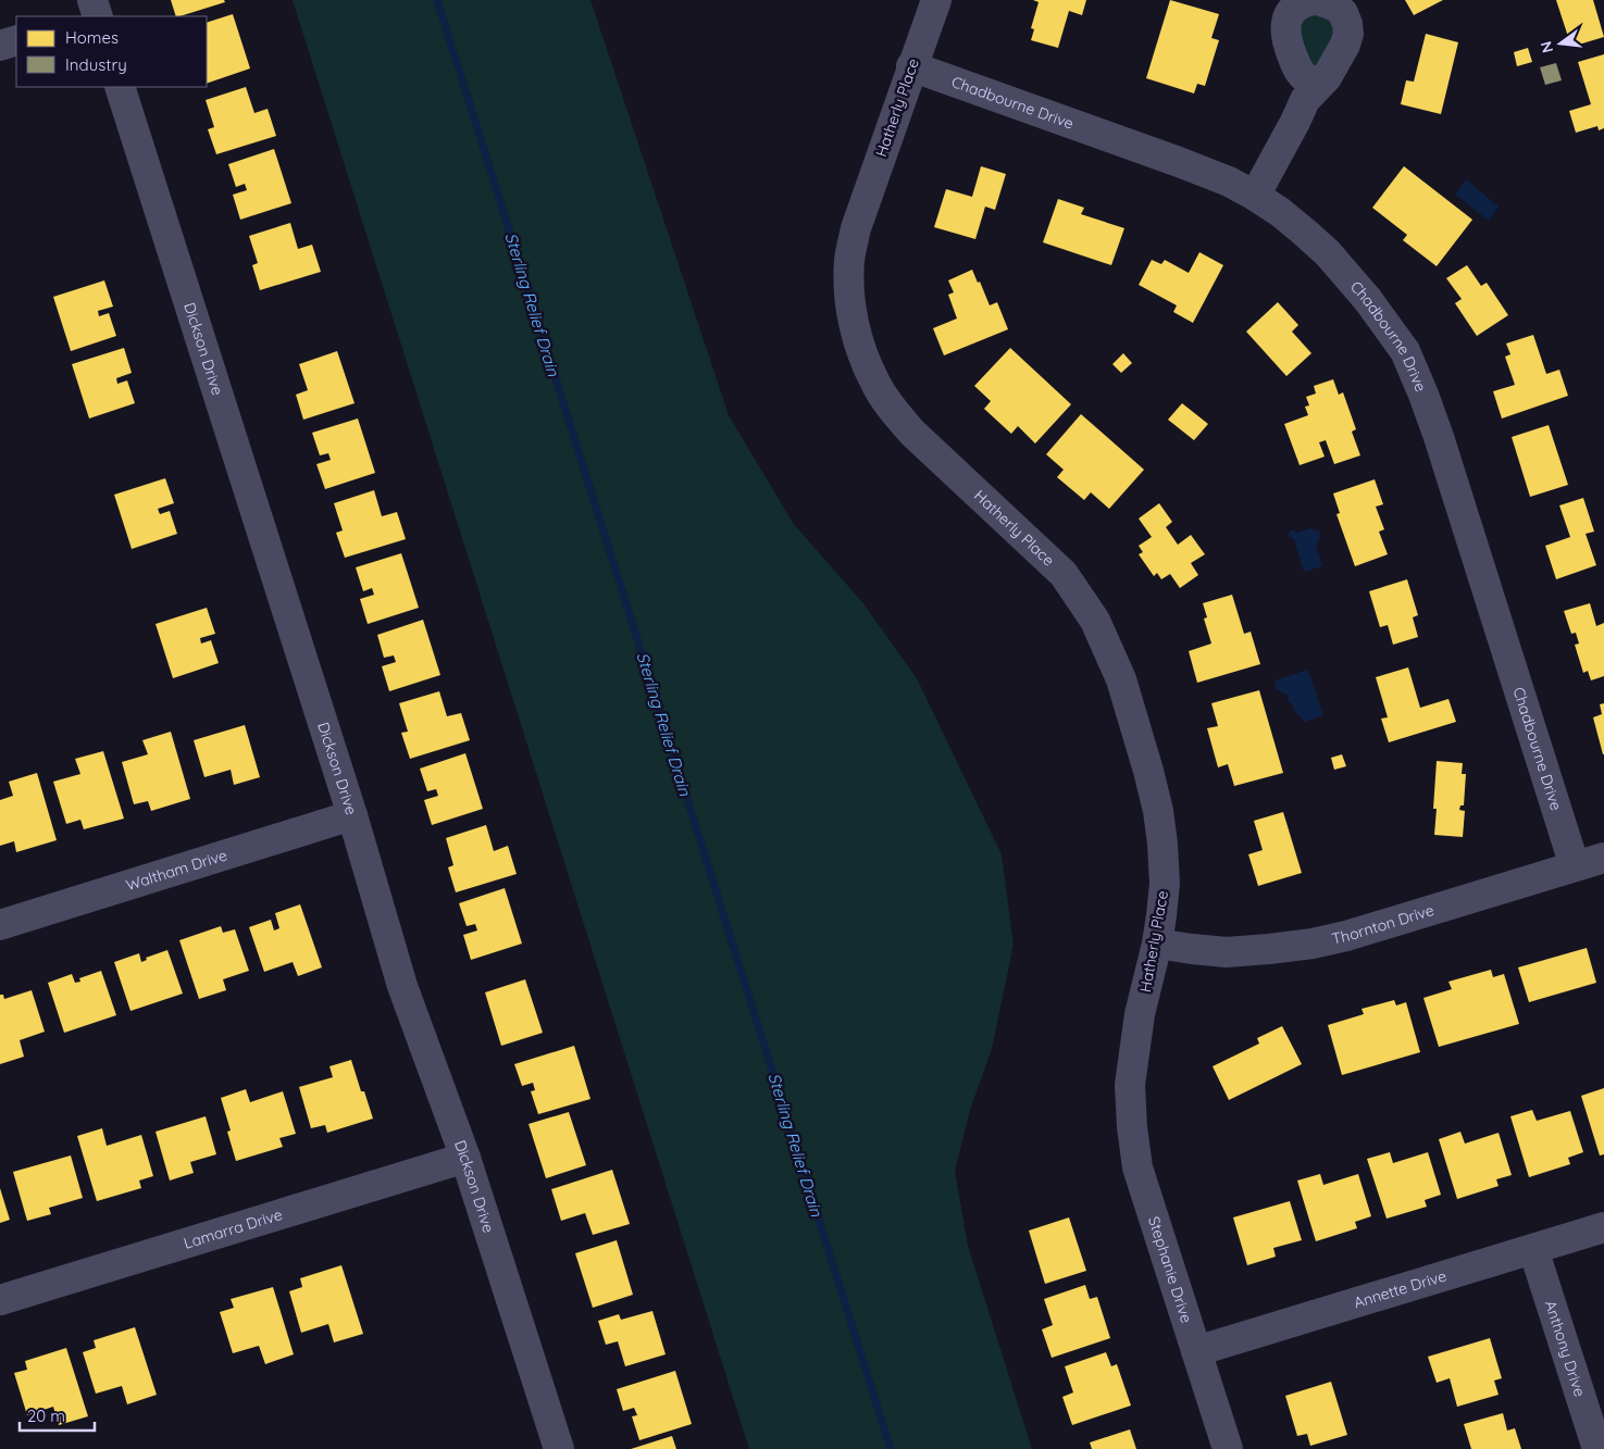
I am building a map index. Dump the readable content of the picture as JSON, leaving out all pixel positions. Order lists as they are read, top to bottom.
{
  "streets": {
    "street": [
      "Chadbourne Drive",
      "Hatherly Place",
      "Dickson Drive",
      "Waltham Drive",
      "Thornton Drive",
      "Lamarra Drive",
      "Stephanie Drive",
      "Annette Drive",
      "Anthony Drive"
    ]
  },
  "crossings": [
    ["Chadbourne Drive", "Hatherly Place"],
    ["Chadbourne Drive", "Thornton Drive"],
    ["Hatherly Place", "Thornton Drive"],
    ["Hatherly Place", "Stephanie Drive"],
    ["Dickson Drive", "Waltham Drive"],
    ["Dickson Drive", "Lamarra Drive"],
    ["Stephanie Drive", "Annette Drive"],
    ["Annette Drive", "Anthony Drive"]
  ],
  "water": ["Sterling Relief Drain"],
  "legend": ["Homes", "Industry"],
  "scale_bar": "20 m",
  "north": "left"
}
